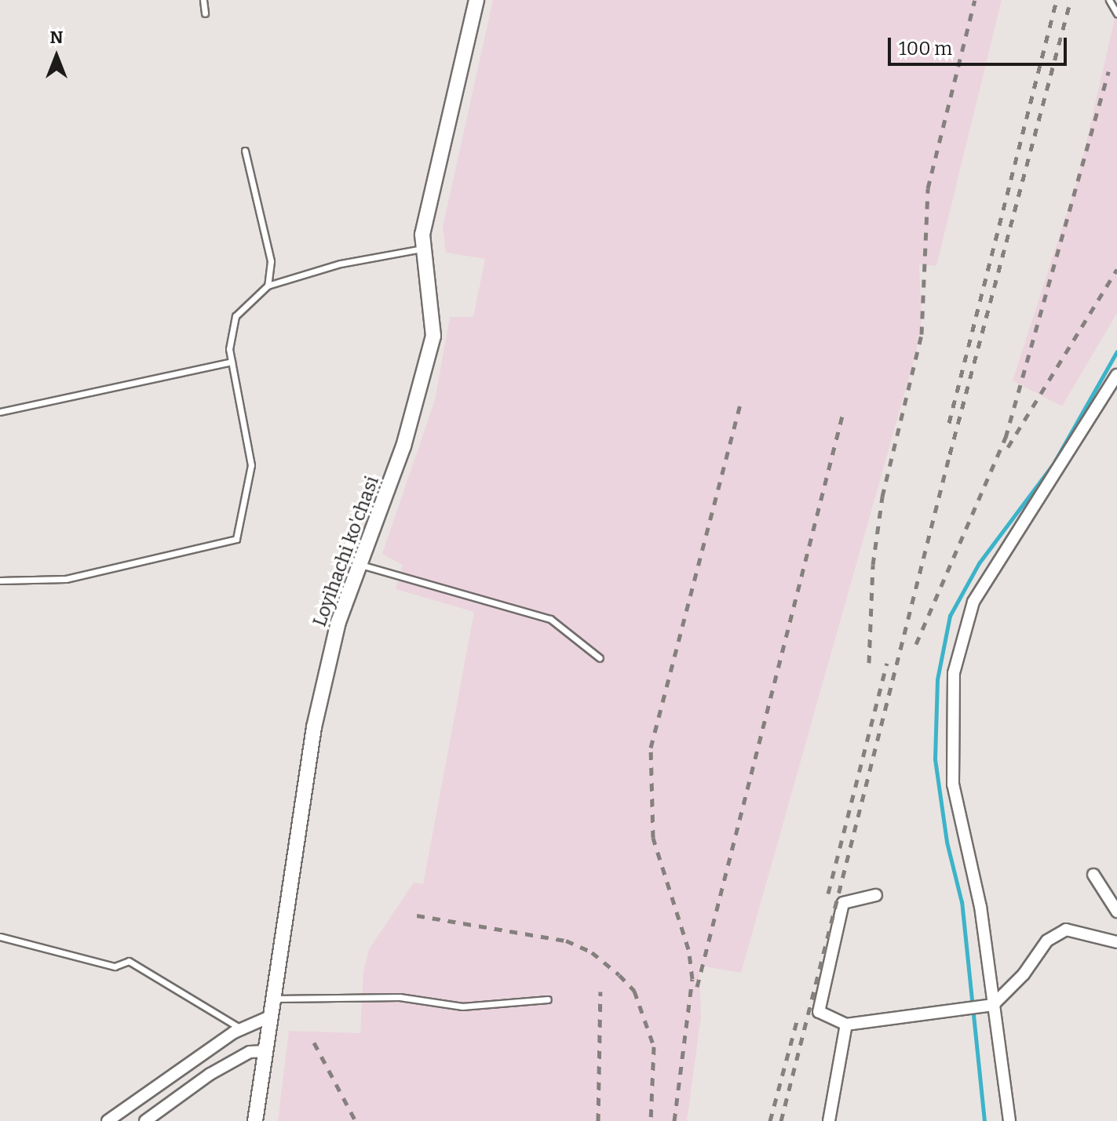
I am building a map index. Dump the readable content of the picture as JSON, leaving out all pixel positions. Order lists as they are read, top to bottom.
{
  "streets": {
    "street": ["Loyihachi ko'chasi"]
  },
  "scale_bar": "100 m",
  "north": "top"
}
